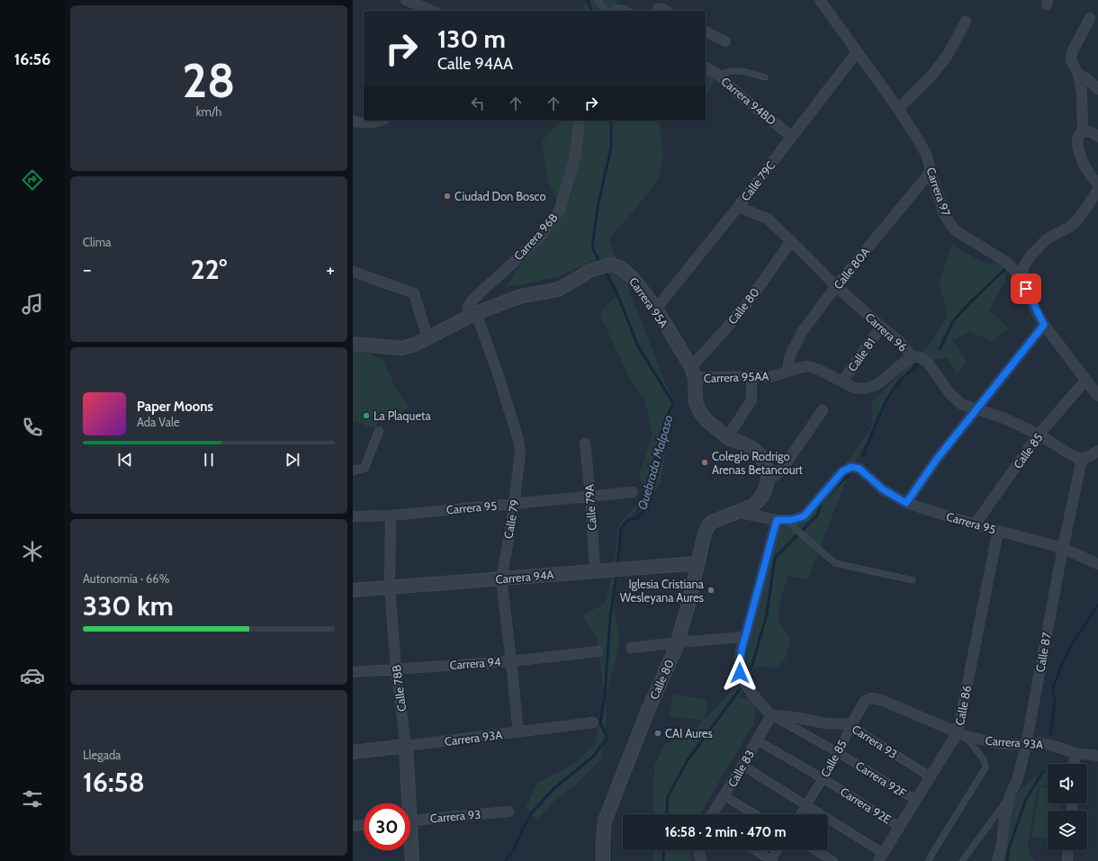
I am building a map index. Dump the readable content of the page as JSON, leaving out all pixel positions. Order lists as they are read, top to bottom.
{
  "streets": {
    "street": [
      "Carrera 94BD",
      "Calle 79C",
      "Carrera 97",
      "Carrera 96B",
      "Calle 80A",
      "Carrera 95A",
      "Calle 80",
      "Carrera 96",
      "Calle 81",
      "Carrera 95AA",
      "Calle 85",
      "Carrera 95",
      "Calle 79A",
      "Calle 79",
      "Carrera 94A",
      "Calle 87",
      "Carrera 94",
      "Calle 78B",
      "Calle 86",
      "Carrera 93A",
      "Carrera 93",
      "Calle 83",
      "Carrera 92F",
      "Carrera 92E"
    ]
  },
  "crossings": [
    ["Carrera 94BD", "Calle 79C"],
    ["Calle 79C", "Carrera 97"],
    ["Calle 79C", "Carrera 95A"],
    ["Calle 79C", "Carrera 96"],
    ["Carrera 97", "Calle 80A"],
    ["Carrera 97", "Calle 85"],
    ["Carrera 96B", "Carrera 95A"],
    ["Carrera 96B", "Calle 79"],
    ["Calle 80A", "Carrera 96"],
    ["Calle 80A", "Carrera 95AA"],
    ["Carrera 95A", "Calle 80"],
    ["Carrera 95A", "Carrera 95AA"],
    ["Carrera 95A", "Calle 79"],
    ["Calle 80", "Carrera 96"],
    ["Calle 80", "Carrera 95AA"],
    ["Calle 80", "Carrera 94A"],
    ["Carrera 96", "Calle 81"],
    ["Carrera 96", "Carrera 95AA"],
    ["Carrera 96", "Calle 85"],
    ["Carrera 96", "Calle 87"],
    ["Calle 81", "Carrera 95AA"],
    ["Calle 85", "Carrera 95"],
    ["Calle 85", "Carrera 93A"],
    ["Calle 85", "Carrera 93"],
    ["Calle 85", "Carrera 92F"],
    ["Calle 85", "Carrera 92E"],
    ["Carrera 95", "Calle 79A"],
    ["Carrera 95", "Calle 79"],
    ["Carrera 95", "Calle 87"],
    ["Carrera 95", "Calle 78B"],
    ["Carrera 95", "Calle 86"],
    ["Calle 79A", "Carrera 94A"],
    ["Calle 79", "Carrera 94A"],
    ["Calle 79", "Carrera 94"],
    ["Calle 79", "Carrera 93A"],
    ["Carrera 94A", "Calle 78B"],
    ["Calle 87", "Carrera 93A"],
    ["Carrera 94", "Calle 78B"],
    ["Calle 78B", "Carrera 93A"],
    ["Calle 86", "Carrera 93A"],
    ["Calle 86", "Carrera 93"],
    ["Calle 86", "Carrera 92F"],
    ["Calle 86", "Carrera 92E"],
    ["Carrera 93", "Calle 83"],
    ["Carrera 93", "Carrera 92F"],
    ["Calle 83", "Carrera 92F"],
    ["Calle 83", "Carrera 92E"]
  ],
  "water": ["Quebrada Malpaso"],
  "places": [
    "Ciudad Don Bosco",
    "La Plaqueta",
    "Colegio Rodrigo Arenas Betancourt",
    "Iglesia Cristiana Wesleyana Aures",
    "CAI Aures"
  ],
  "page": {
    "tabs": "16:56",
    "tile": [
      ["28", "km/h"],
      "Clima",
      ["Autonomía · 66%", "330 km"],
      ["Llegada", "16:58"]
    ],
    "turn": ["130 m", "Calle 94AA"],
    "heat": ["−", "22°", "+"],
    "song": ["Paper Moons", "Ada Vale"],
    "limit": "30",
    "trip": "16:58 · 2 min · 470 m"
  }
}
